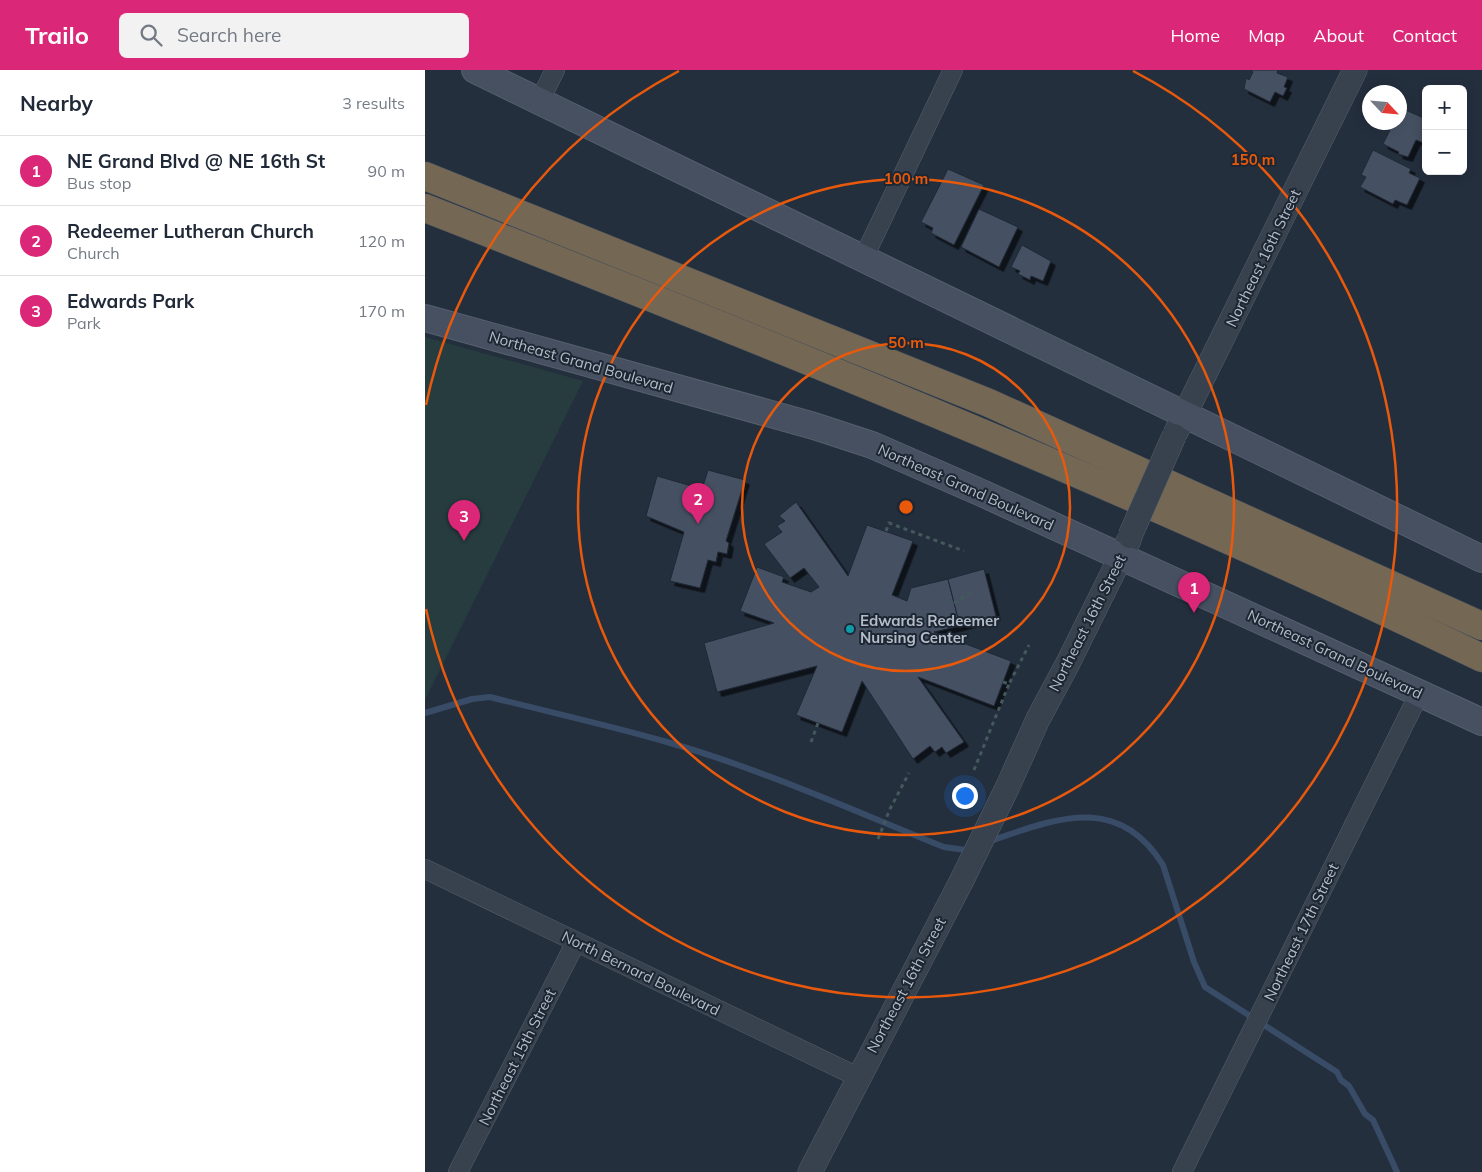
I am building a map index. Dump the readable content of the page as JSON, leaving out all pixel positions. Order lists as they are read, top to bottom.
{
  "streets": {
    "main road": ["Northeast Grand Boulevard"],
    "street": [
      "Northeast 16th Street",
      "Northeast 17th Street",
      "North Bernard Boulevard",
      "Northeast 15th Street"
    ]
  },
  "crossings": [
    ["Northeast 16th Street", "Northeast Grand Boulevard"],
    ["Northeast 16th Street", "North Bernard Boulevard"],
    ["Northeast Grand Boulevard", "Northeast 17th Street"],
    ["North Bernard Boulevard", "Northeast 15th Street"]
  ],
  "places": ["Edwards Redeemer Nursing Center"],
  "north": "bottom right",
  "page": {
    "header": "Trailo",
    "search": "Search here",
    "nav": [
      "Home",
      "Map",
      "About",
      "Contact"
    ],
    "heading": ["Nearby", "3 results"],
    "map_buttons": ["+", "−"],
    "list": [
      {
        "mark": "1",
        "name": "NE Grand Blvd @ NE 16th St",
        "note": "Bus stop",
        "value": "90 m"
      },
      {
        "mark": "2",
        "name": "Redeemer Lutheran Church",
        "note": "Church",
        "value": "120 m"
      },
      {
        "mark": "3",
        "name": "Edwards Park",
        "note": "Park",
        "value": "170 m"
      }
    ],
    "pins": ["2", "3", "1"]
  },
  "rings": ["150 m", "100 m", "50 m"]
}
